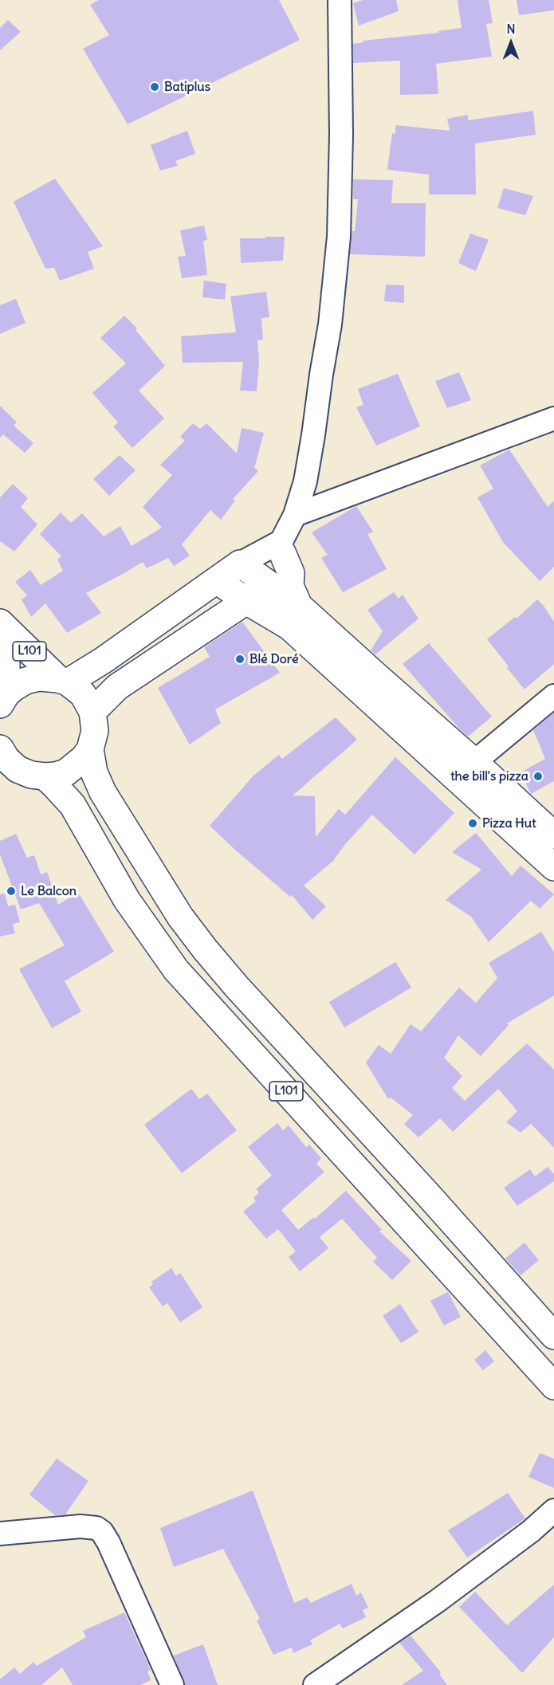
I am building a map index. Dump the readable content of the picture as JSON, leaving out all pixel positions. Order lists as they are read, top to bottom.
{
  "streets": {
    "main road": ["L101"]
  },
  "places": [
    "Batiplus",
    "Blé Doré",
    "the bill's pizza",
    "Pizza Hut",
    "Le Balcon"
  ],
  "north": "top"
}
